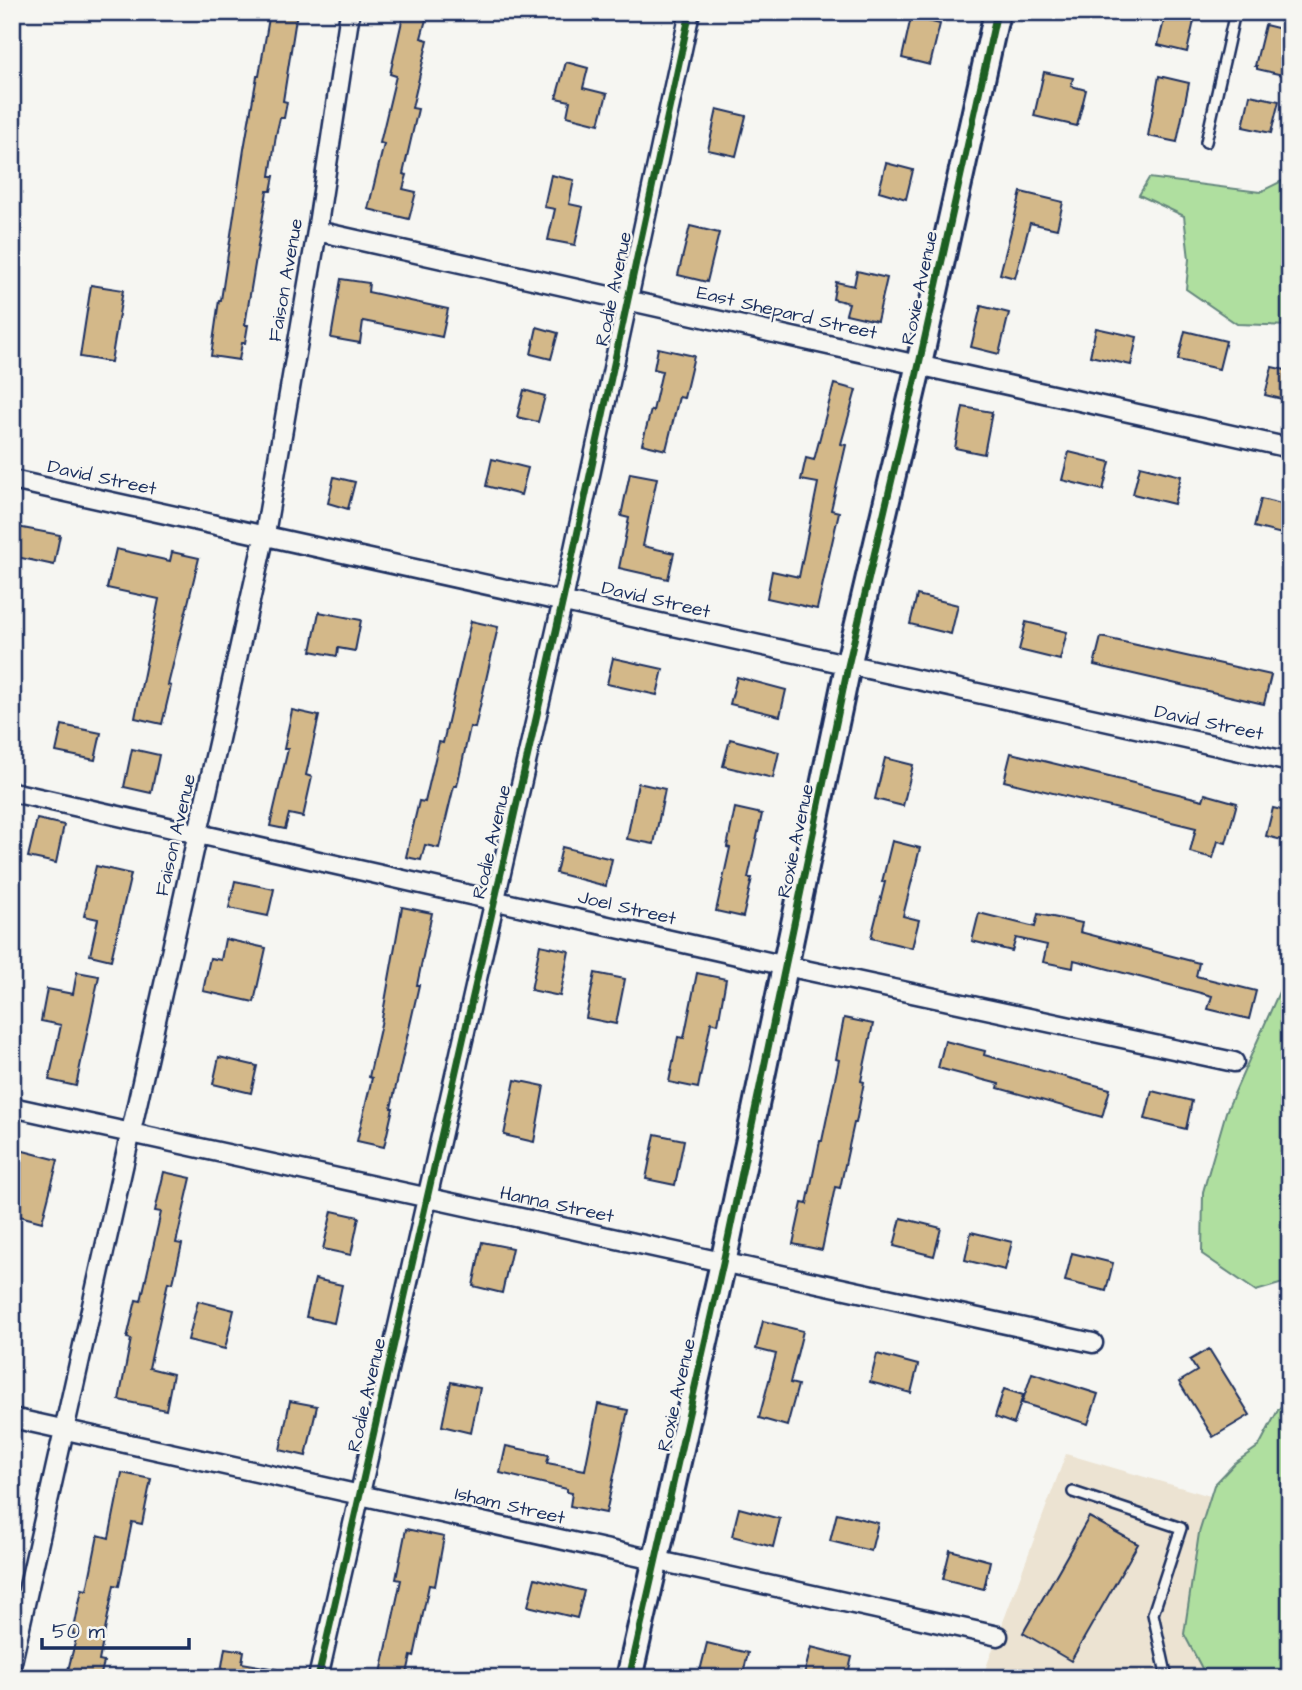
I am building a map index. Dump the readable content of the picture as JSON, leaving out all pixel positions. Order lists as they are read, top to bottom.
{
  "streets": {
    "street": [
      "Faison Avenue",
      "Roxie Avenue",
      "Rodie Avenue",
      "East Shepard Street",
      "David Street",
      "Joel Street",
      "Hanna Street",
      "Isham Street"
    ]
  },
  "crossings": [
    ["Faison Avenue", "East Shepard Street"],
    ["Faison Avenue", "David Street"],
    ["Faison Avenue", "Joel Street"],
    ["Faison Avenue", "Hanna Street"],
    ["Faison Avenue", "Isham Street"],
    ["Roxie Avenue", "East Shepard Street"],
    ["Roxie Avenue", "David Street"],
    ["Roxie Avenue", "Joel Street"],
    ["Roxie Avenue", "Hanna Street"],
    ["Roxie Avenue", "Isham Street"],
    ["Rodie Avenue", "East Shepard Street"],
    ["Rodie Avenue", "David Street"],
    ["Rodie Avenue", "Joel Street"],
    ["Rodie Avenue", "Hanna Street"],
    ["Rodie Avenue", "Isham Street"]
  ],
  "scale_bar": "50 m"
}
